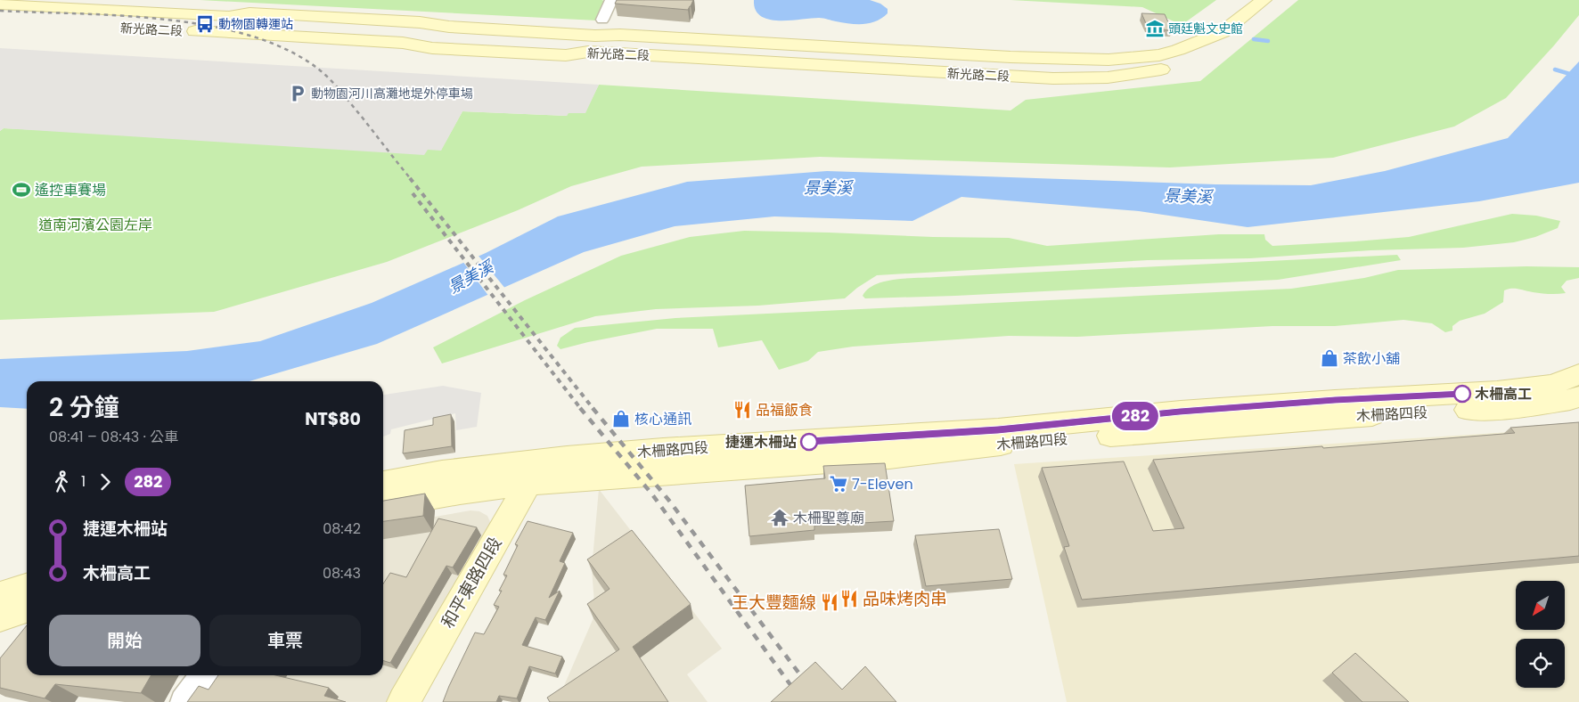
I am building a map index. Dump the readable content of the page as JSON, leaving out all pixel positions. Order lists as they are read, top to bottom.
{
  "streets": {
    "street": ["新光路二段", "木柵路四段", "和平東路四段"]
  },
  "crossings": [
    ["木柵路四段", "和平東路四段"]
  ],
  "water": ["景美溪"],
  "parks": ["道南河濱公園左岸"],
  "places": {
    "bus stop": ["動物園轉運站"],
    "museum": ["頭廷魁文史館"],
    "parking": ["動物園河川高灘地堤外停車場"],
    "sports": ["遙控車賽場"],
    "shop": ["茶飲小舖", "核心通訊"],
    "other": ["木柵高工", "捷運木柵站"],
    "restaurant": ["品福飯食", "品味烤肉串", "王大豐麵線"],
    "supermarket": ["7-Eleven"],
    "temple": ["木柵聖尊廟"]
  },
  "lines": ["bus line 282"],
  "north": "bottom left",
  "page": {
    "on_map": "282",
    "heading": ["2 分鐘", "08:41 – 08:43 · 公車", "NT$80"],
    "legs": ["1", "282"],
    "list": [
      {
        "name": "捷運木柵站",
        "value": "08:42"
      },
      {
        "name": "木柵高工",
        "value": "08:43"
      }
    ],
    "buttons": ["開始", "車票"]
  }
}
